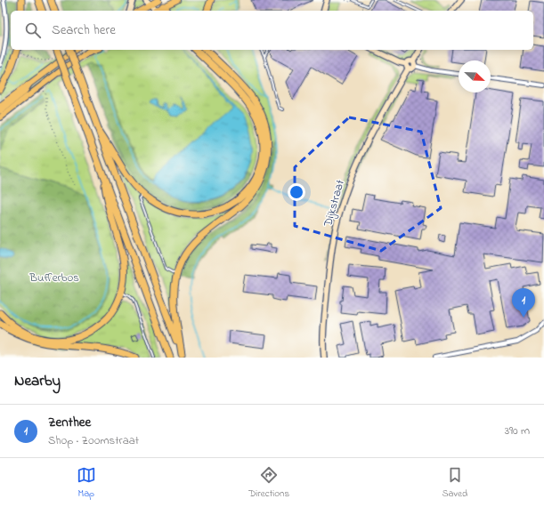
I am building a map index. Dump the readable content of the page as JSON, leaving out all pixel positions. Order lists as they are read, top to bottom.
{
  "streets": {
    "street": ["Dijkstraat"]
  },
  "parks": ["Bufferbos"],
  "north": "bottom right",
  "page": {
    "search": "Search here",
    "pins": "1",
    "heading": "Nearby",
    "list": [
      {
        "mark": "1",
        "name": "Zenthee",
        "note": "Shop · Zoomstraat",
        "value": "390 m"
      }
    ],
    "nav": ["Map", "Directions", "Saved"]
  }
}
